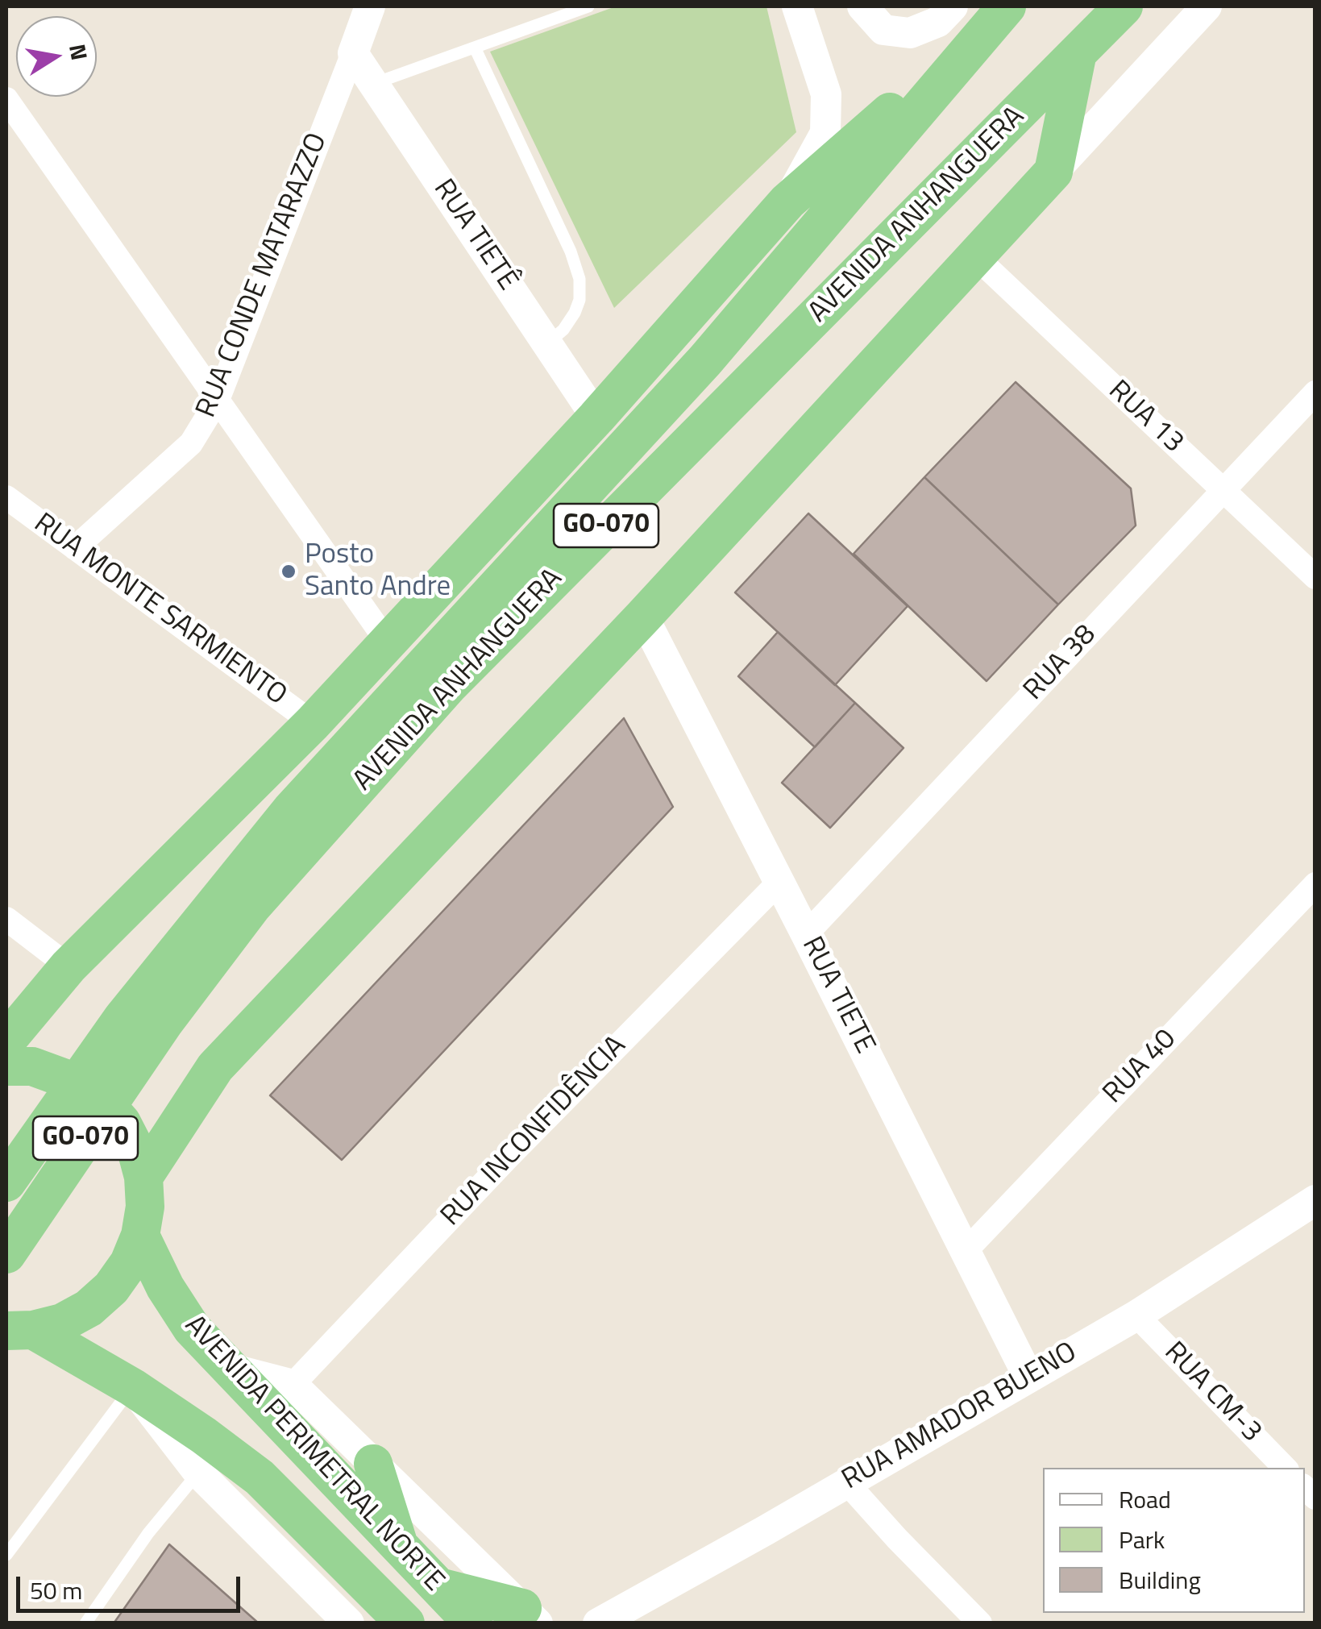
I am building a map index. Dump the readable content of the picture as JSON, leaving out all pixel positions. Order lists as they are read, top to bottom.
{
  "streets": {
    "highway": ["AVENIDA ANHANGUERA", "GO-070", "AVENIDA PERIMETRAL NORTE"],
    "street": [
      "RUA TIETÊ",
      "RUA CONDE MATARAZZO",
      "RUA 13",
      "RUA MONTE SARMIENTO",
      "RUA 38",
      "RUA TIETE",
      "RUA 40",
      "RUA INCONFIDÊNCIA",
      "RUA CM-3",
      "RUA AMADOR BUENO"
    ]
  },
  "crossings": [
    ["AVENIDA ANHANGUERA", "RUA TIETÊ"],
    ["AVENIDA ANHANGUERA", "RUA MONTE SARMIENTO"],
    ["RUA TIETÊ", "RUA CONDE MATARAZZO"],
    ["RUA CONDE MATARAZZO", "RUA MONTE SARMIENTO"],
    ["RUA 13", "RUA 38"],
    ["RUA 38", "RUA TIETE"],
    ["RUA TIETE", "RUA 40"],
    ["RUA TIETE", "RUA INCONFIDÊNCIA"],
    ["RUA TIETE", "RUA AMADOR BUENO"],
    ["RUA CM-3", "RUA AMADOR BUENO"]
  ],
  "places": ["Posto Santo Andre"],
  "legend": ["Road", "Park", "Building"],
  "scale_bar": "50 m",
  "north": "right"
}
